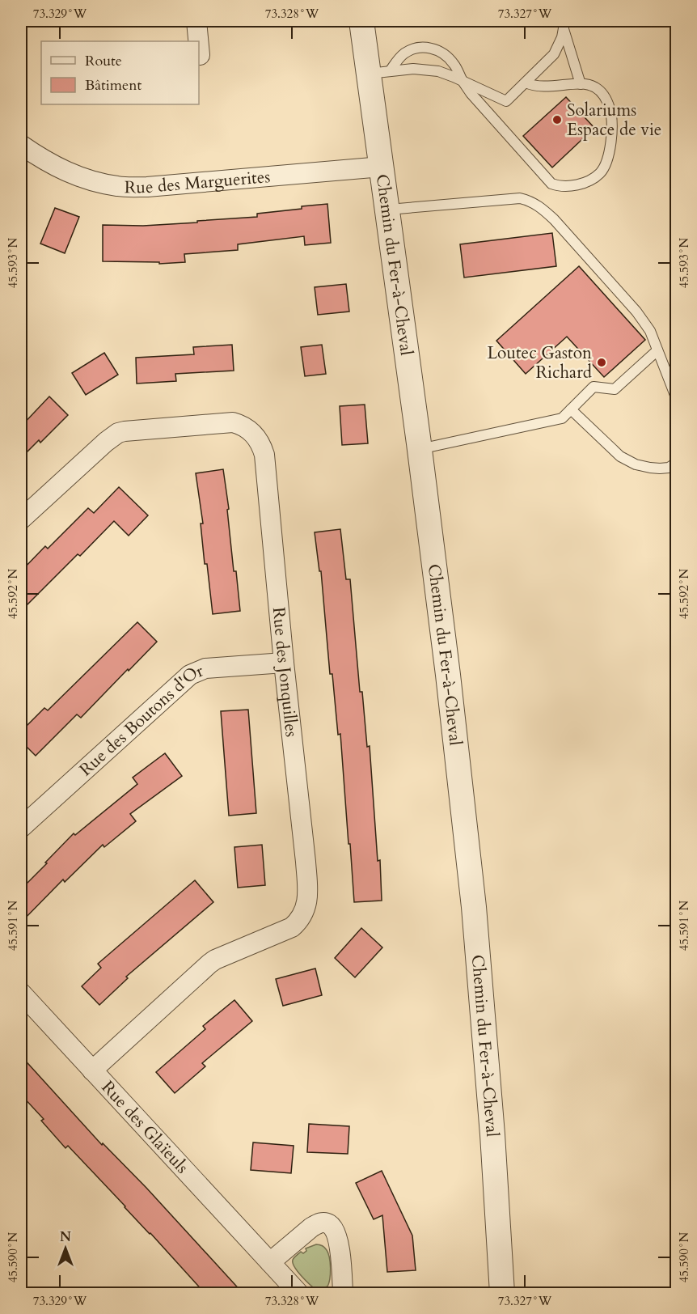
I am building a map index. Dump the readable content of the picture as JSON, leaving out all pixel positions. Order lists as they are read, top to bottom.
{
  "streets": {
    "street": [
      "Rue des Marguerites",
      "Chemin du Fer-à-Cheval",
      "Rue des Jonquilles",
      "Rue des Boutons d'Or",
      "Rue des Glaïeuls"
    ]
  },
  "crossings": [
    ["Rue des Marguerites", "Chemin du Fer-à-Cheval"],
    ["Rue des Jonquilles", "Rue des Boutons d'Or"],
    ["Rue des Jonquilles", "Rue des Glaïeuls"]
  ],
  "places": ["Solariums Espace de vie", "Loutec Gaston Richard"],
  "legend": ["Route", "Bâtiment"],
  "north": "top",
  "coordinates": [
    "73.329°W",
    "73.328°W",
    "73.327°W",
    "45.593°N",
    "45.592°N",
    "45.591°N",
    "45.590°N"
  ]
}
